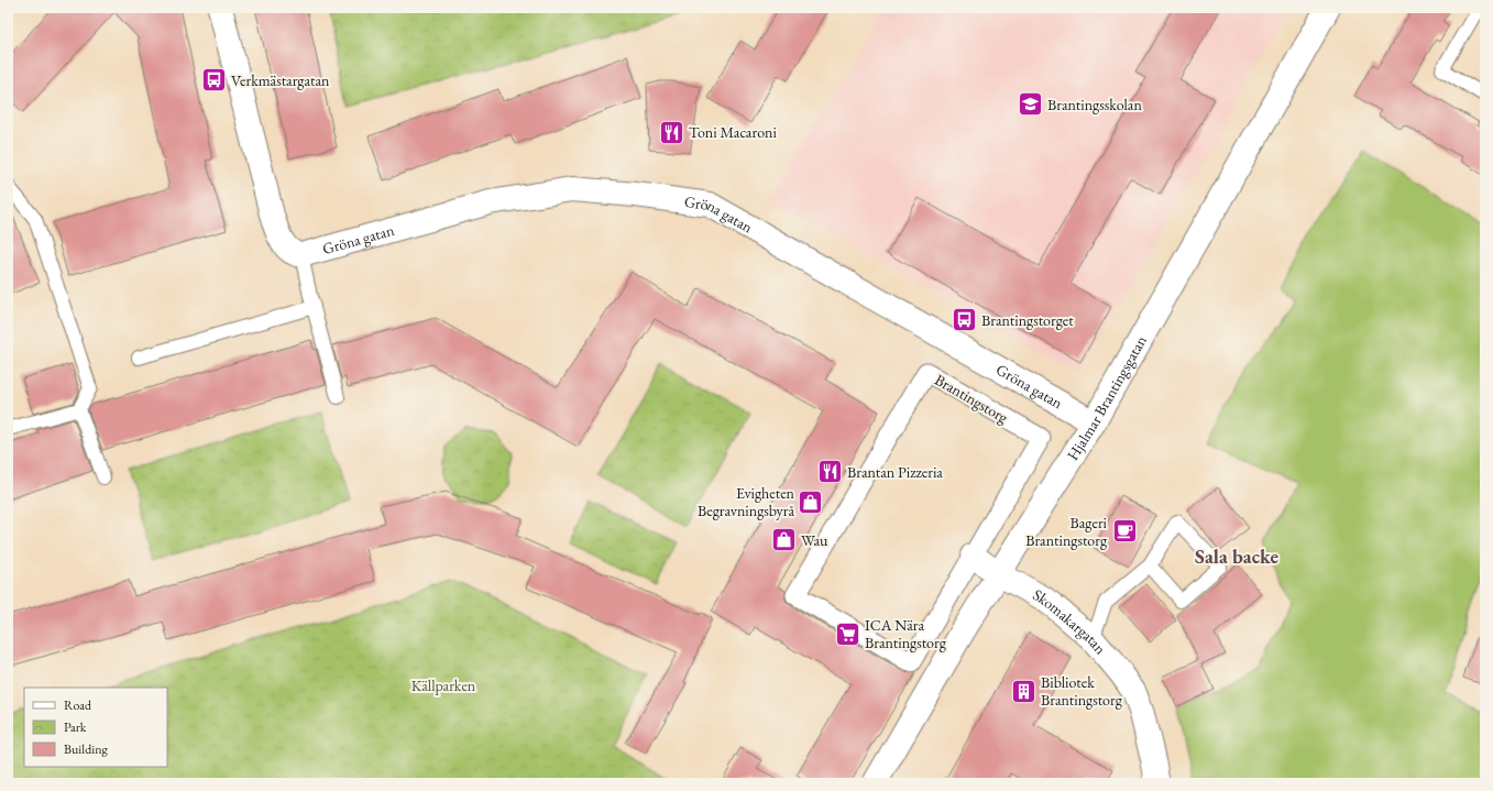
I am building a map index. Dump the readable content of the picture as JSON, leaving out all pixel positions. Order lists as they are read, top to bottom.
{
  "streets": {
    "street": [
      "Gröna gatan",
      "Brantingstorg",
      "Hjalmar Brantingsgatan",
      "Skomakargatan"
    ]
  },
  "crossings": [
    ["Gröna gatan", "Hjalmar Brantingsgatan"],
    ["Brantingstorg", "Skomakargatan"],
    ["Hjalmar Brantingsgatan", "Skomakargatan"]
  ],
  "districts": ["Sala backe"],
  "parks": ["Källparken"],
  "places": {
    "bus stop": ["Verkmästargatan", "Brantingstorget"],
    "school or university": ["Brantingsskolan"],
    "restaurant": ["Toni Macaroni", "Brantan Pizzeria"],
    "shop": ["Evigheten Begravningsbyrå", "Wau"],
    "cafe": ["Bageri Brantingstorg"],
    "supermarket": ["ICA Nära Brantingstorg"],
    "building": ["Bibliotek Brantingstorg"]
  },
  "legend": ["Road", "Park", "Building"]
}
